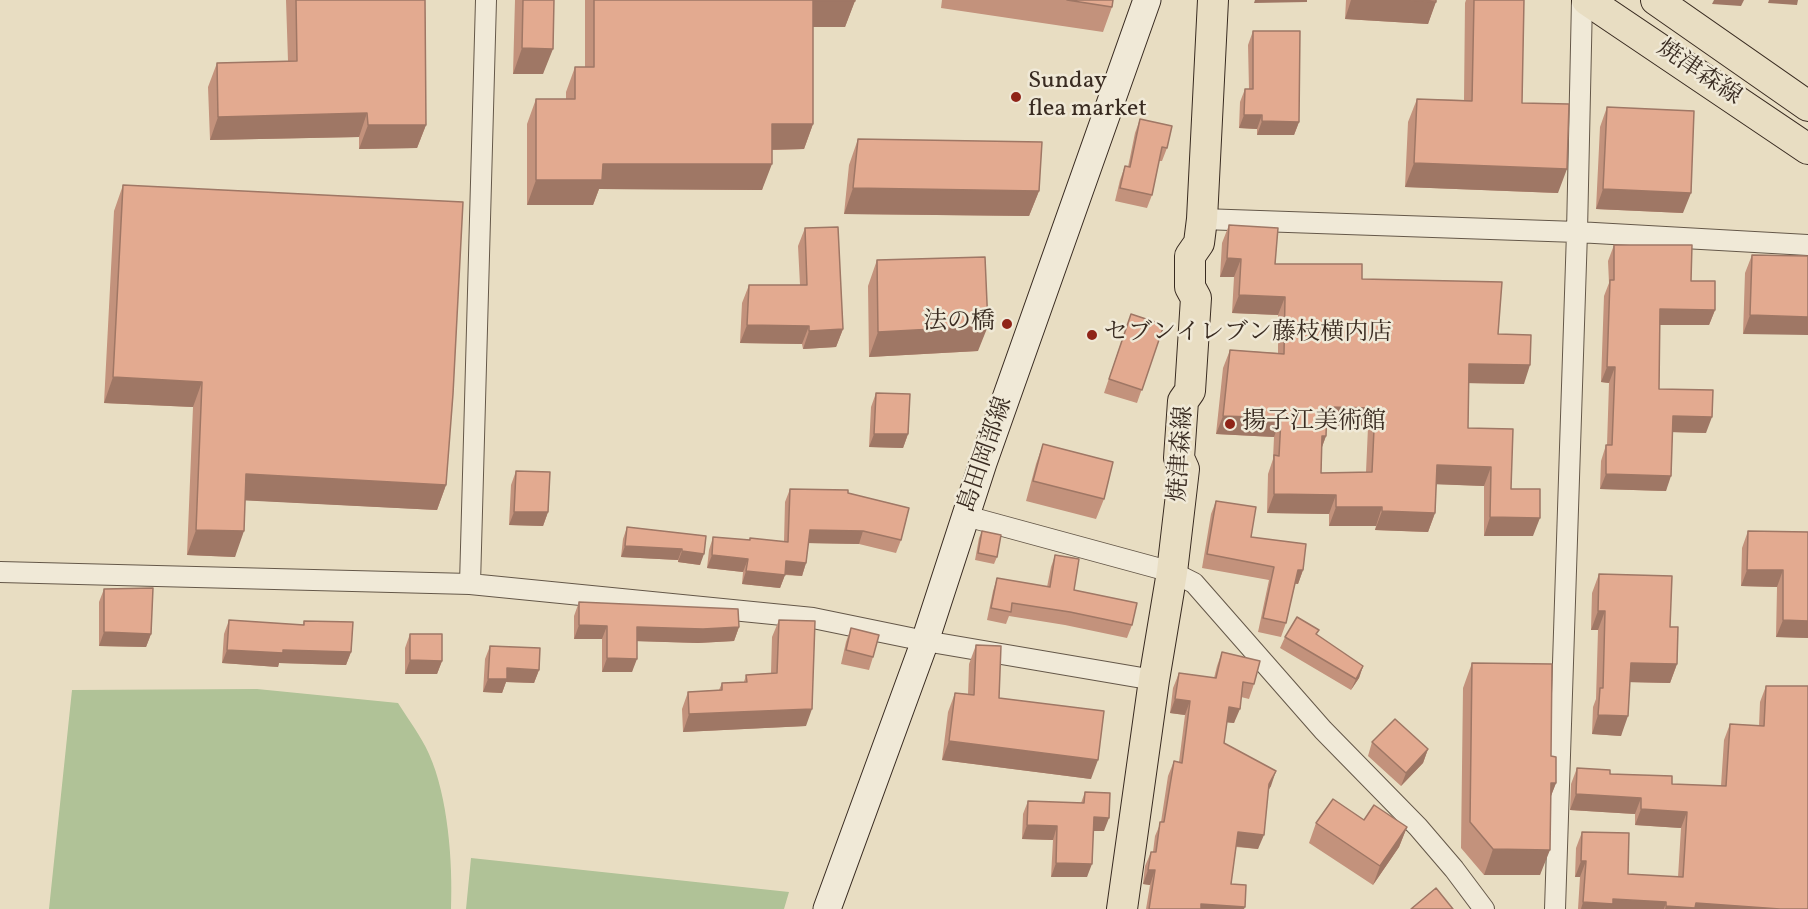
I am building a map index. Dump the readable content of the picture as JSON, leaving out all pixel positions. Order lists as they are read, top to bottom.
{
  "streets": {
    "main road": ["焼津森線", "島田岡部線"]
  },
  "places": [
    "Sunday flea market",
    "法の橋",
    "セブンイレブン藤枝横内店",
    "揚子江美術館"
  ]
}
